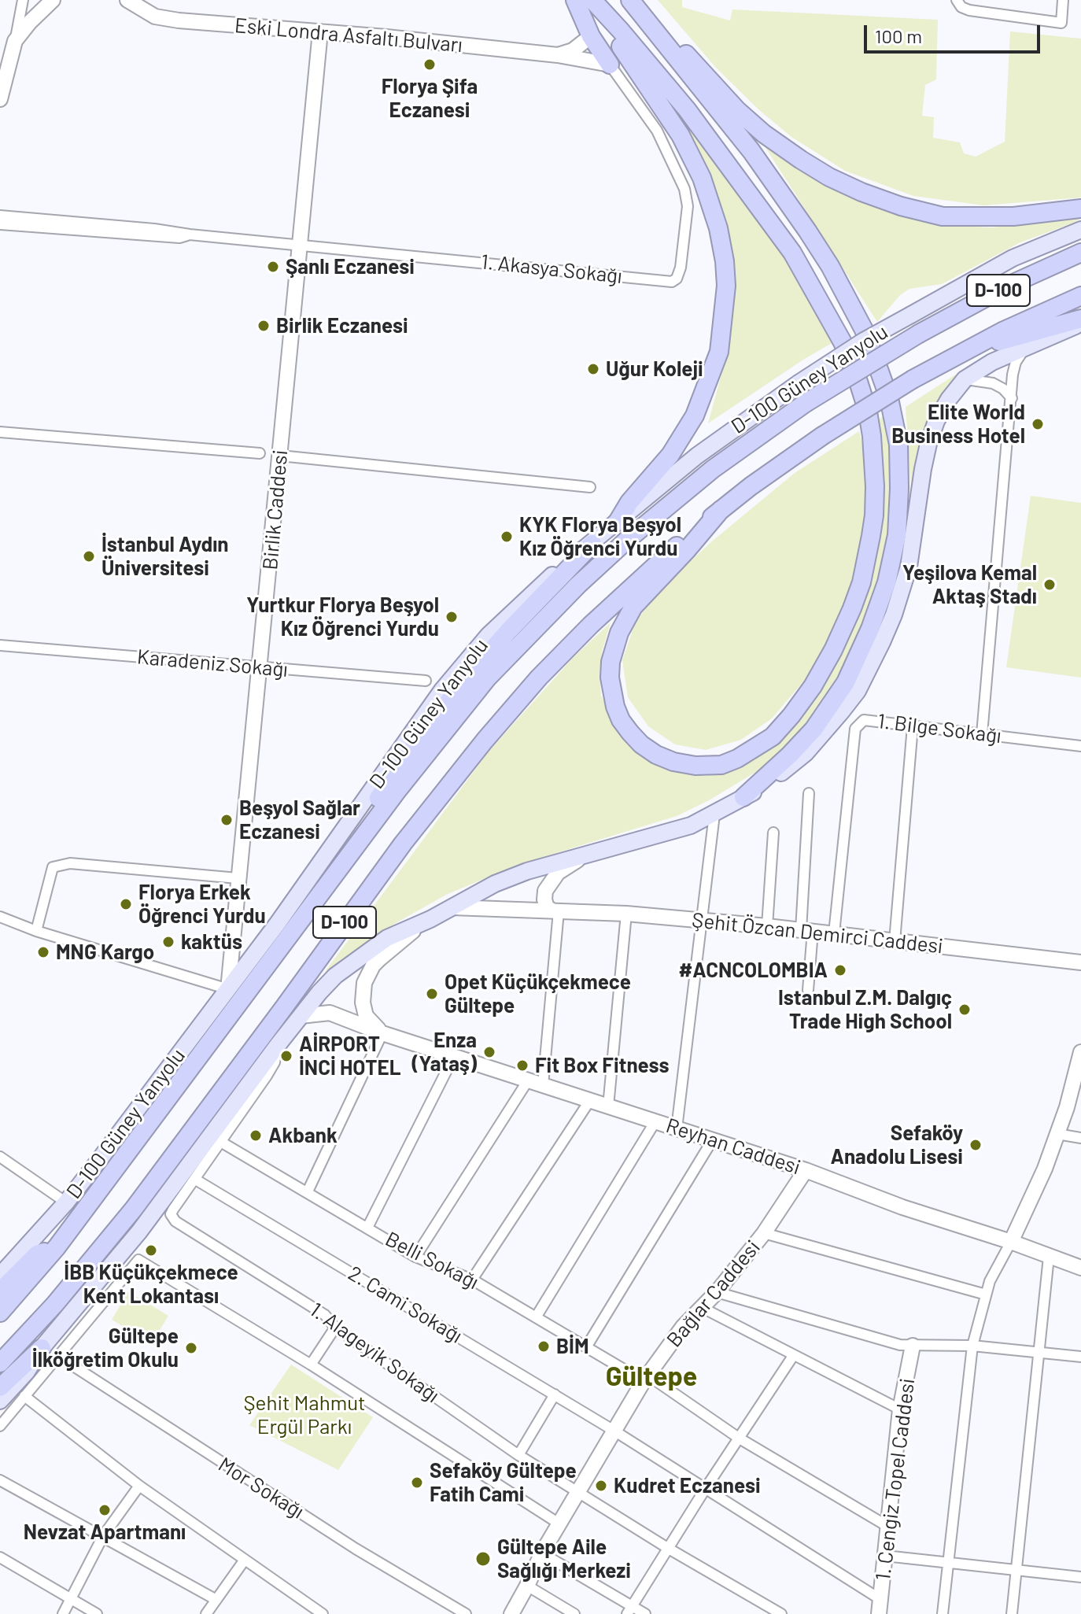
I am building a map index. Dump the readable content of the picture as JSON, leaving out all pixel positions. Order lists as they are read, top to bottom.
{
  "streets": {
    "highway": ["D-100"],
    "main road": ["D-100 Güney Yanyolu"],
    "street": [
      "Eski Londra Asfaltı Bulvarı",
      "1. Akasya Sokağı",
      "Birlik Caddesi",
      "Karadeniz Sokağı",
      "1. Bilge Sokağı",
      "Şehit Özcan Demirci Caddesi",
      "Reyhan Caddesi",
      "Belli Sokağı",
      "Bağlar Caddesi",
      "2. Cami Sokağı",
      "1. Alageyik Sokağı",
      "1. Cengiz Topel Caddesi",
      "Mor Sokağı"
    ]
  },
  "crossings": [
    ["Eski Londra Asfaltı Bulvarı", "1. Akasya Sokağı"],
    ["Eski Londra Asfaltı Bulvarı", "Birlik Caddesi"],
    ["1. Akasya Sokağı", "Birlik Caddesi"],
    ["D-100 Güney Yanyolu", "Birlik Caddesi"],
    ["Birlik Caddesi", "Karadeniz Sokağı"],
    ["1. Bilge Sokağı", "Şehit Özcan Demirci Caddesi"],
    ["Reyhan Caddesi", "Bağlar Caddesi"],
    ["Belli Sokağı", "Bağlar Caddesi"],
    ["Belli Sokağı", "1. Cengiz Topel Caddesi"],
    ["Bağlar Caddesi", "2. Cami Sokağı"],
    ["Bağlar Caddesi", "1. Alageyik Sokağı"],
    ["2. Cami Sokağı", "1. Alageyik Sokağı"],
    ["2. Cami Sokağı", "1. Cengiz Topel Caddesi"]
  ],
  "districts": ["Gültepe"],
  "parks": ["Şehit Mahmut Ergül Parkı"],
  "places": [
    "Florya Şifa Eczanesi",
    "Şanlı Eczanesi",
    "Birlik Eczanesi",
    "Uğur Koleji",
    "Elite World Business Hotel",
    "KYK Florya Beşyol Kız Öğrenci Yurdu",
    "İstanbul Aydın Üniversitesi",
    "Yeşilova Kemal Aktaş Stadı",
    "Yurtkur Florya Beşyol Kız Öğrenci Yurdu",
    "Beşyol Sağlar Eczanesi",
    "Florya Erkek Öğrenci Yurdu",
    "kaktüs",
    "MNG Kargo",
    "#ACNCOLOMBIA",
    "Opet Küçükçekmece Gültepe",
    "Istanbul Z.M. Dalgıç Trade High School",
    "Enza (Yataş)",
    "AİRPORT İNCİ HOTEL",
    "Fit Box Fitness",
    "Akbank",
    "Sefaköy Anadolu Lisesi",
    "İBB Küçükçekmece Kent Lokantası",
    "BİM",
    "Gültepe İlköğretim Okulu",
    "Sefaköy Gültepe Fatih Cami",
    "Kudret Eczanesi",
    "Nevzat Apartmanı",
    "Gültepe Aile Sağlığı Merkezi"
  ],
  "scale_bar": "100 m"
}
